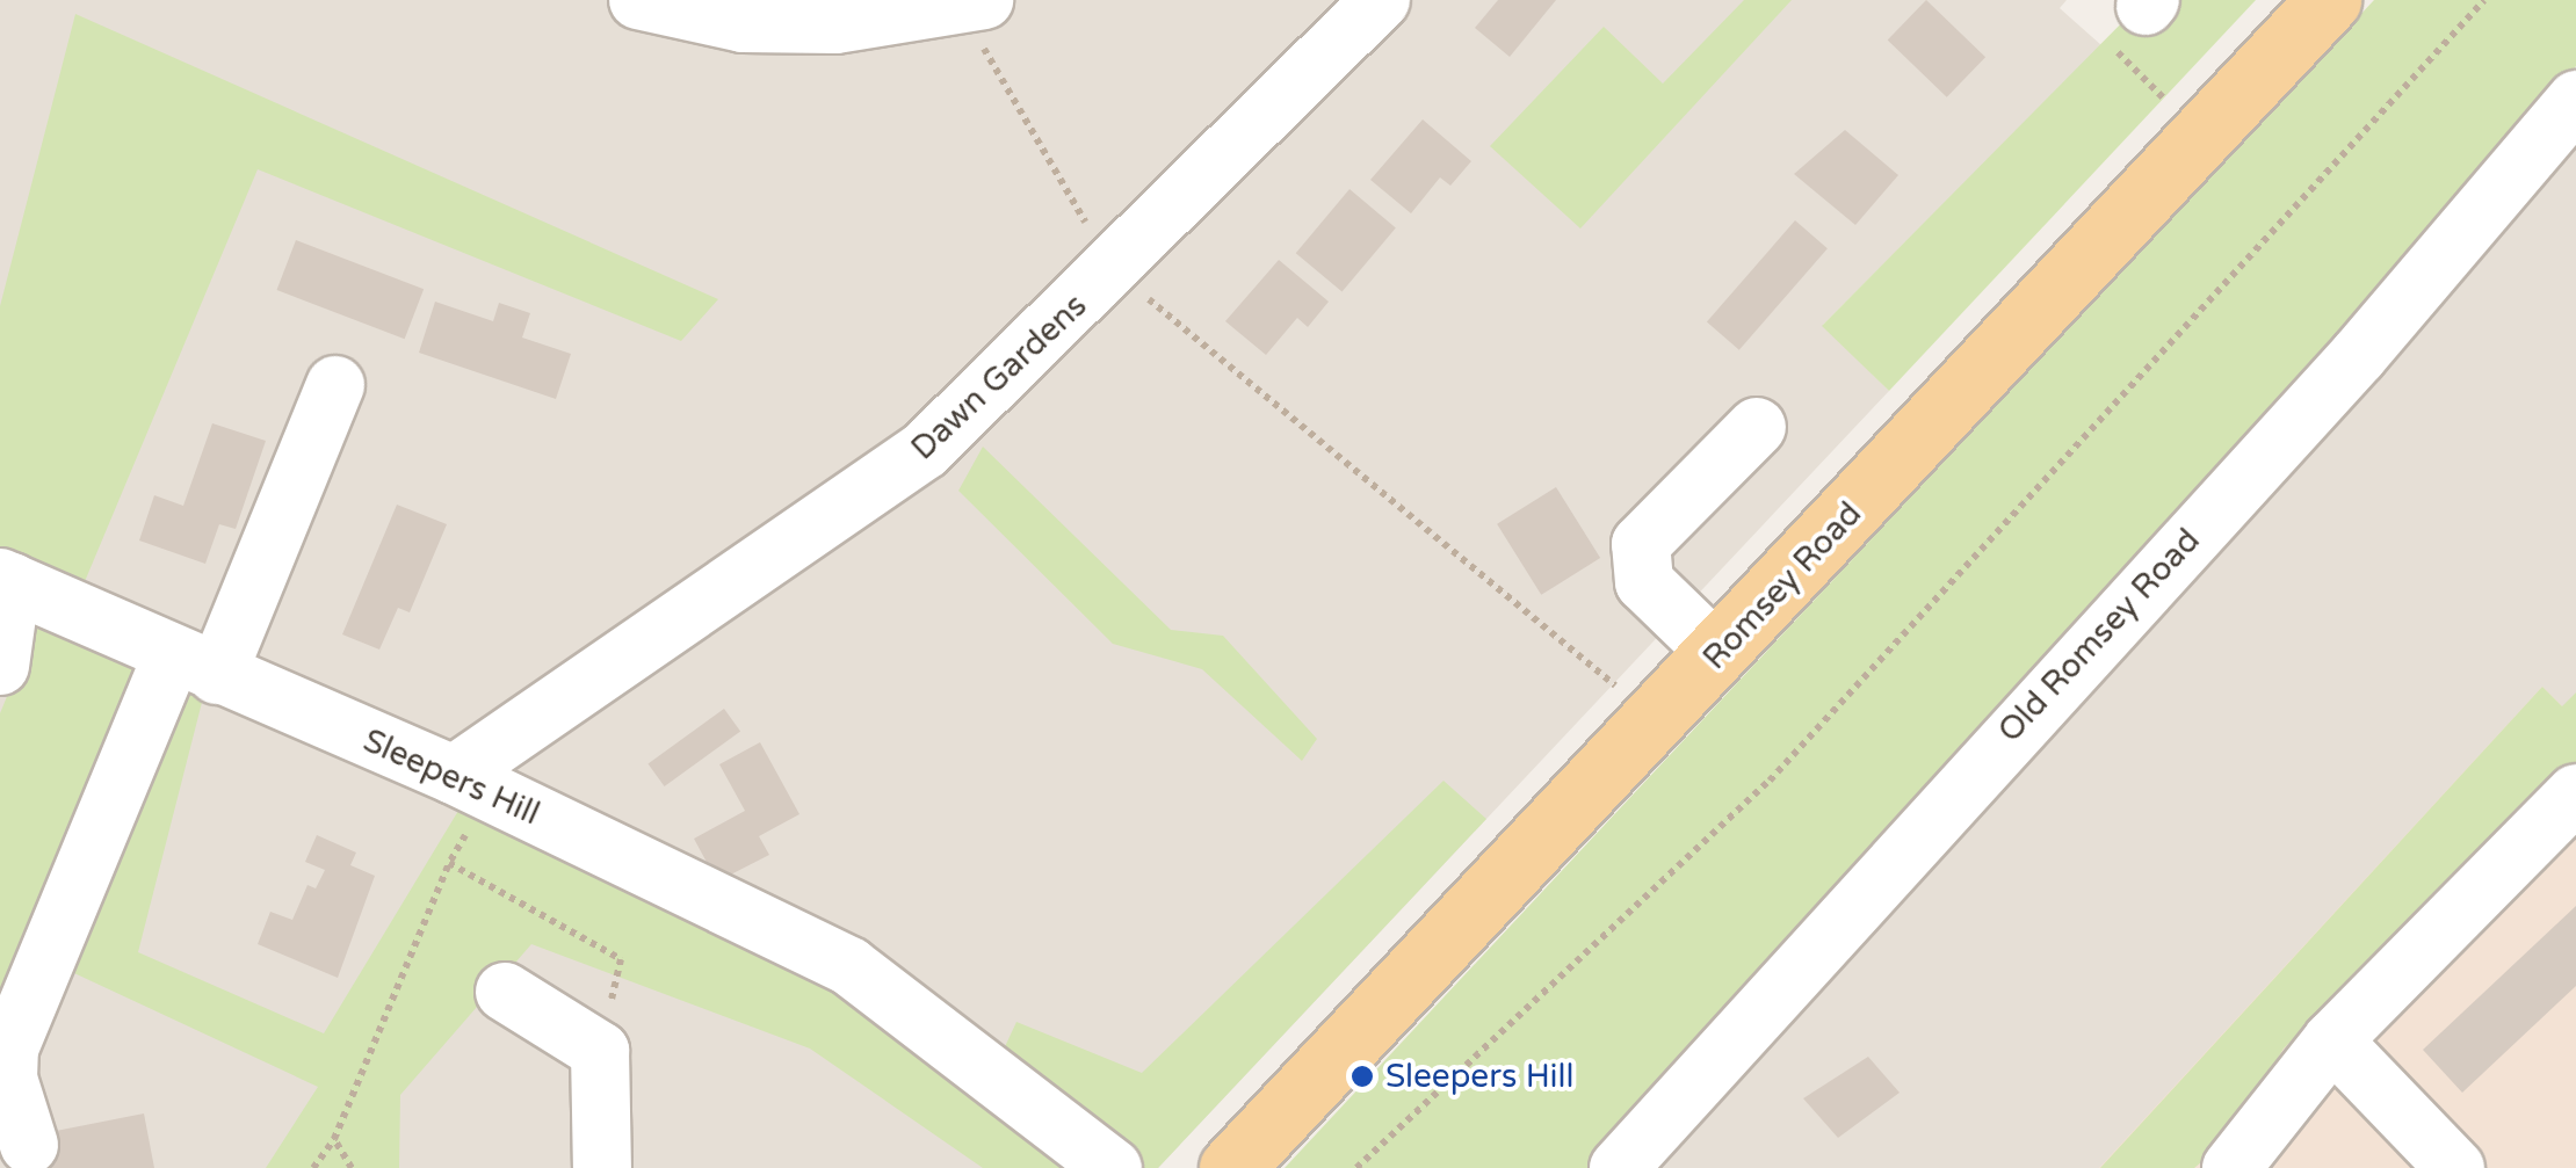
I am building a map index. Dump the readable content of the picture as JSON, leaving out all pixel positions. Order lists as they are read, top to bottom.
{
  "streets": {
    "main road": ["Romsey Road"],
    "street": ["Dawn Gardens", "Old Romsey Road", "Sleepers Hill"]
  },
  "crossings": [
    ["Dawn Gardens", "Sleepers Hill"]
  ],
  "places": ["Sleepers Hill"]
}
